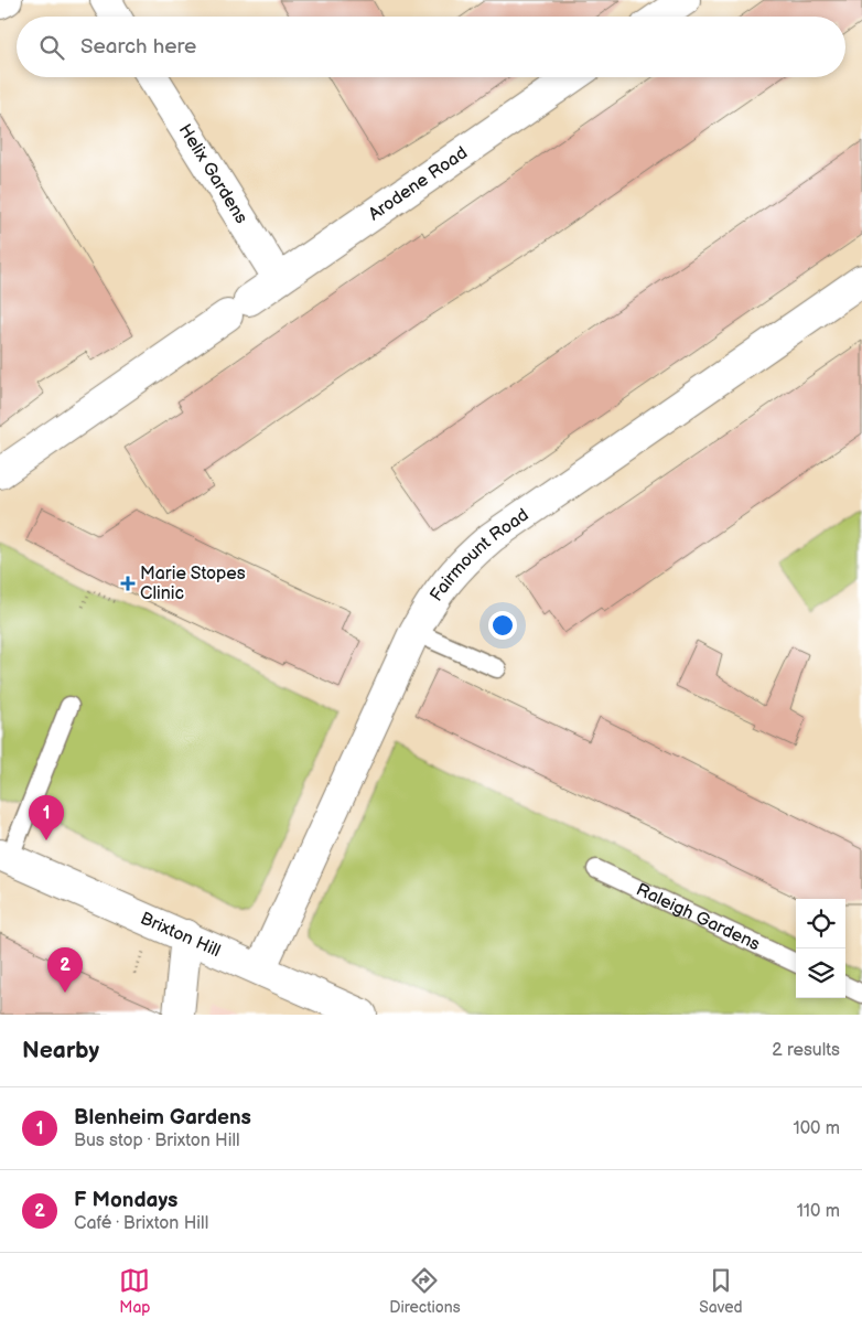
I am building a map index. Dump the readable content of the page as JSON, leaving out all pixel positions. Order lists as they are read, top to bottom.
{
  "streets": {
    "main road": [
      "Helix Gardens",
      "Arodene Road",
      "Fairmount Road",
      "Brixton Hill"
    ],
    "lane": ["Raleigh Gardens"]
  },
  "crossings": [
    ["Helix Gardens", "Arodene Road"],
    ["Fairmount Road", "Brixton Hill"]
  ],
  "places": {
    "health": ["Marie Stopes Clinic"]
  },
  "page": {
    "search": "Search here",
    "pins": ["1", "2"],
    "heading": ["Nearby", "2 results"],
    "list": [
      {
        "mark": "1",
        "name": "Blenheim Gardens",
        "note": "Bus stop · Brixton Hill",
        "value": "100 m"
      },
      {
        "mark": "2",
        "name": "F Mondays",
        "note": "Café · Brixton Hill",
        "value": "110 m"
      }
    ],
    "nav": ["Map", "Directions", "Saved"]
  }
}
